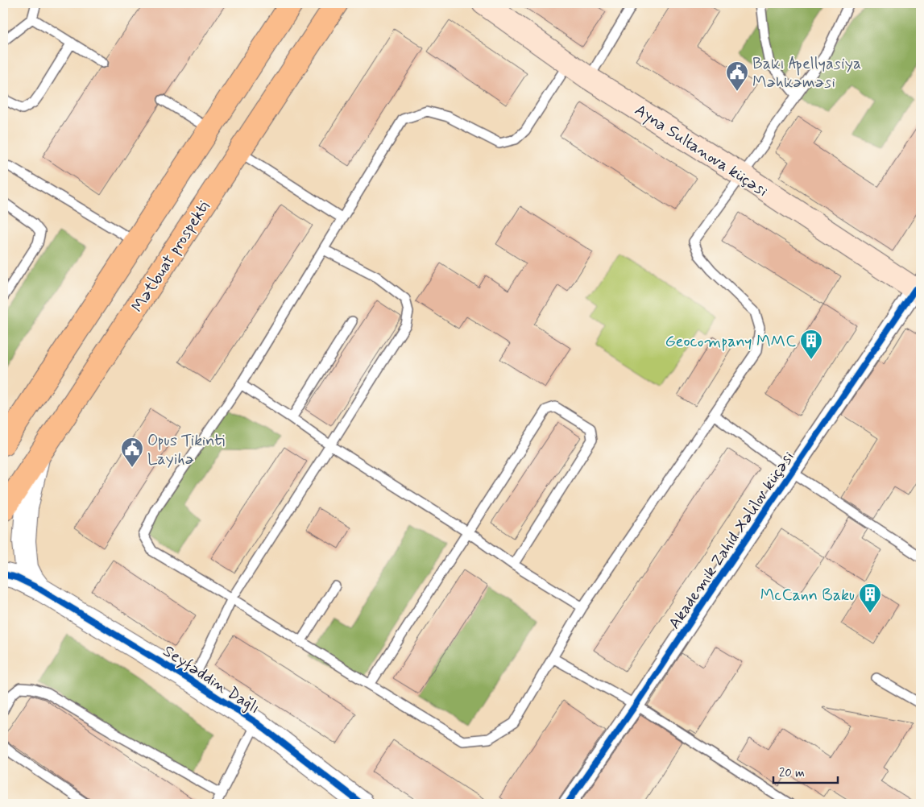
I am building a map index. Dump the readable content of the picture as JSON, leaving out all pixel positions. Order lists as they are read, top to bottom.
{
  "streets": {
    "main road": ["Ayna Sultanova küçəsi", "Mətbuat prospekti"],
    "street": ["Akademik Zahid Xəlilov küçəsi", "Seyfəddin Dağlı"]
  },
  "crossings": [
    ["Ayna Sultanova küçəsi", "Akademik Zahid Xəlilov küçəsi"]
  ],
  "places": {
    "public building": ["Bakı Apellyasiya Məhkəməsi", "Opus Tikinti Layihə"],
    "building": ["Geocompany MMC", "McCann Baku"]
  },
  "scale_bar": "20 m"
}
